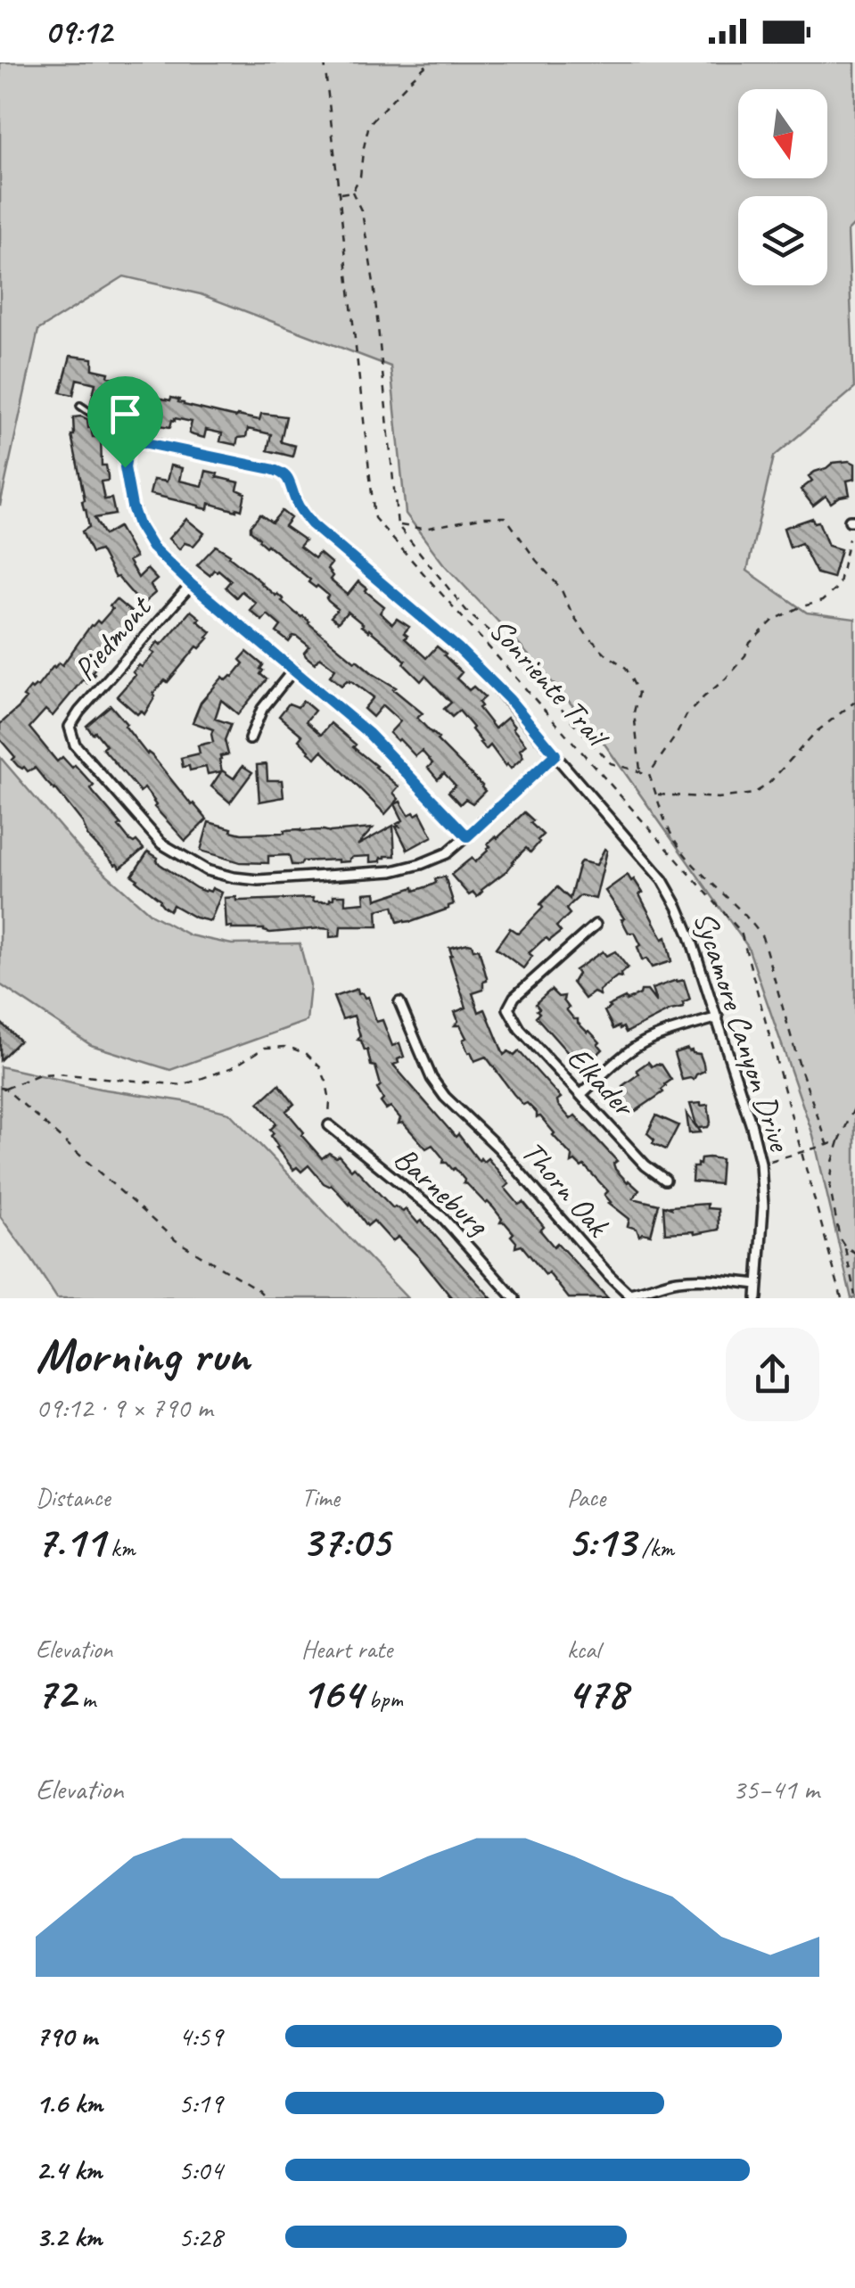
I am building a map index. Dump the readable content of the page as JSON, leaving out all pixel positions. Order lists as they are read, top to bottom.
{
  "streets": {
    "street": [
      "Piedmont",
      "Sycamore Canyon Drive",
      "Elkader",
      "Thorn Oak",
      "Barneburg"
    ],
    "path": ["Sonriente Trail"]
  },
  "crossings": [
    ["Sycamore Canyon Drive", "Thorn Oak"]
  ],
  "north": "bottom",
  "page": {
    "status": "09:12",
    "heading": ["Morning run", "09:12 · 9 × 790 m"],
    "stats": [
      ["Distance", "7.11 km"],
      ["Time", "37:05"],
      ["Pace", "5:13 /km"],
      ["Elevation", "72 m"],
      ["Heart rate", "164 bpm"],
      ["kcal", "478"]
    ],
    "chart": ["Elevation", "35–41 m"],
    "list": [
      {
        "name": "790 m",
        "note": "4:59"
      },
      {
        "name": "1.6 km",
        "note": "5:19"
      },
      {
        "name": "2.4 km",
        "note": "5:04"
      },
      {
        "name": "3.2 km",
        "note": "5:28"
      }
    ]
  }
}
